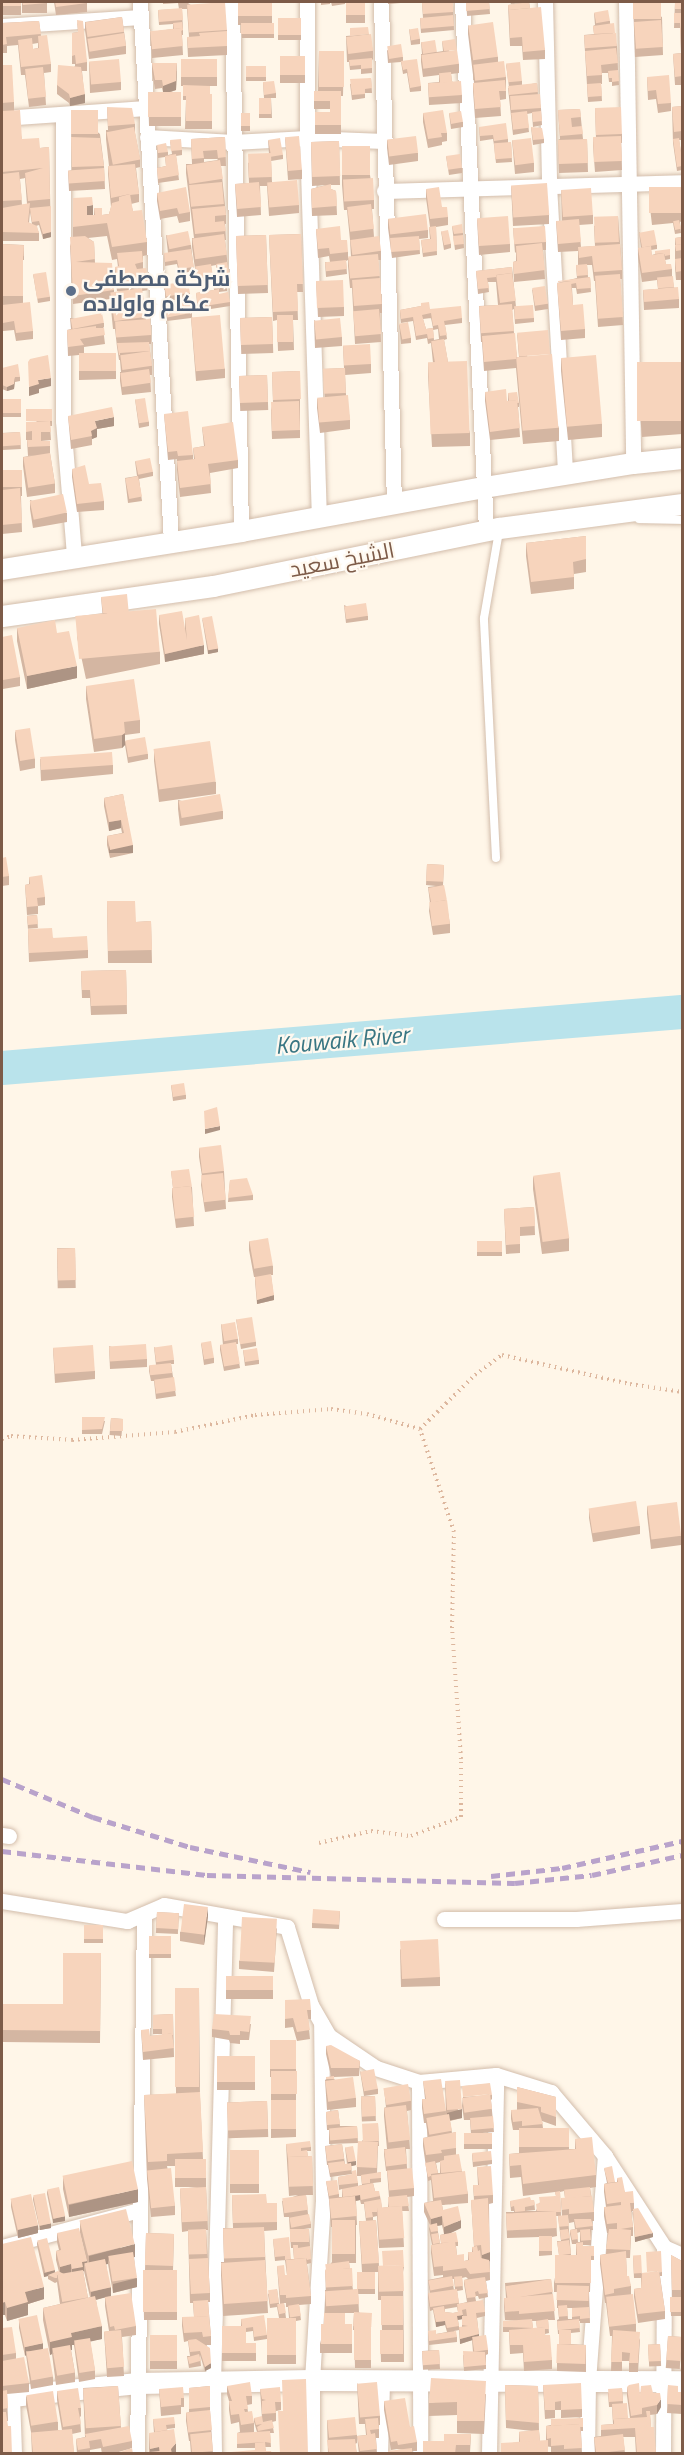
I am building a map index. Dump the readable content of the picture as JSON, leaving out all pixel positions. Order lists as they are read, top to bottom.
{
  "streets": {
    "main road": ["الشيخ سعيد"]
  },
  "water": ["Kouwaik River"],
  "places": ["شركة مصطفى عكام واولاده"]
}
